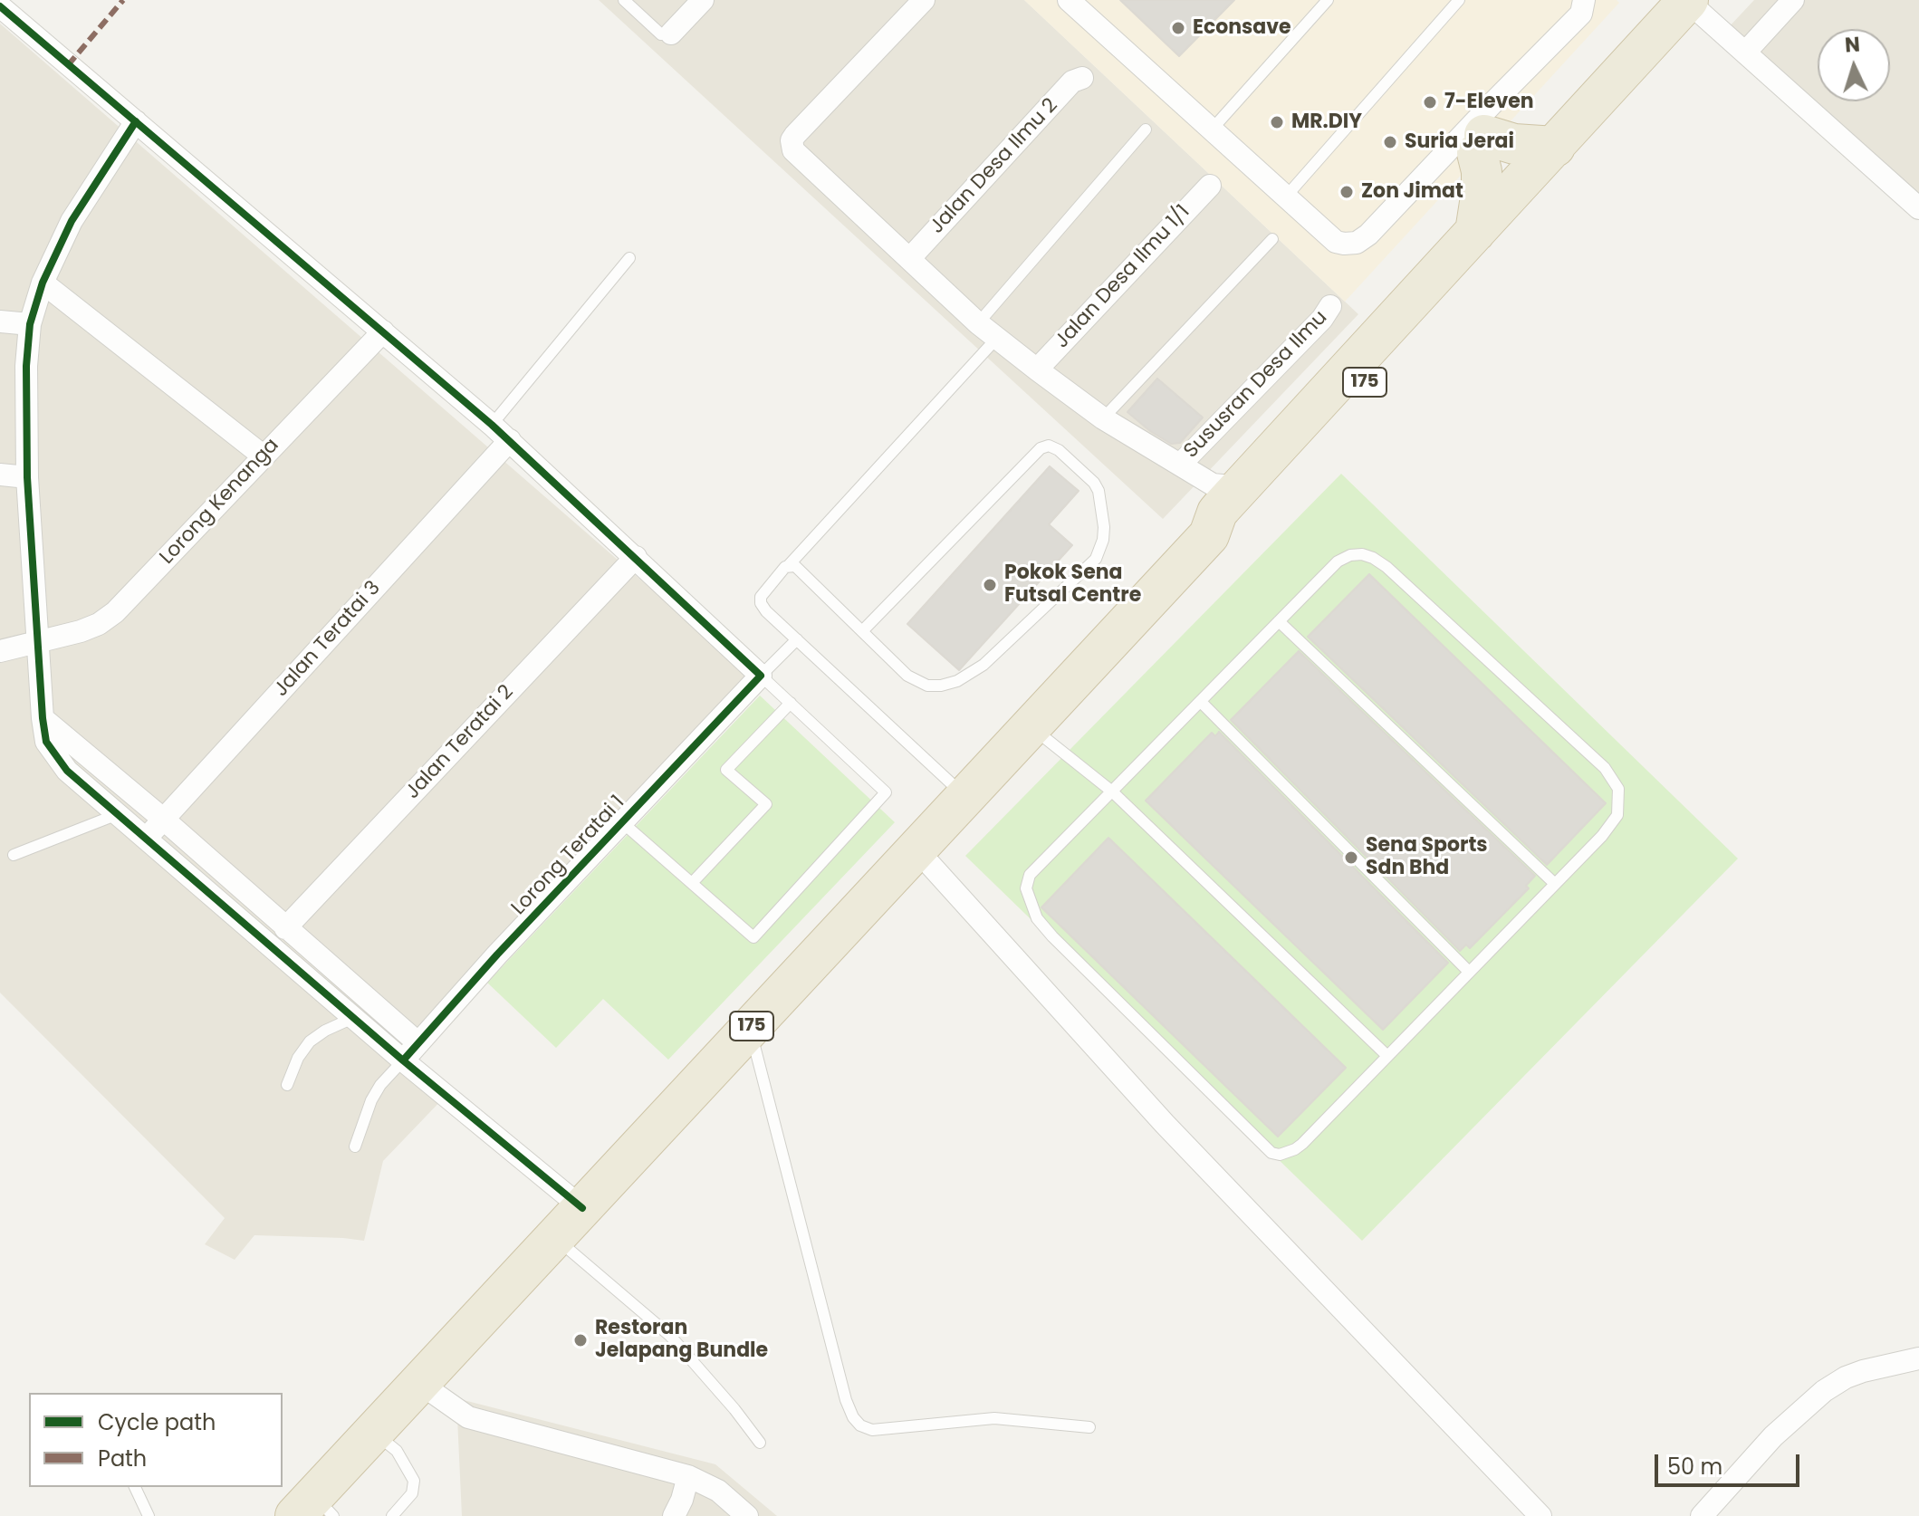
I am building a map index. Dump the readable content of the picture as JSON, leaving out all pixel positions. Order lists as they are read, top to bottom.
{
  "streets": {
    "highway": ["175"],
    "street": [
      "Jalan Desa Ilmu 2",
      "Jalan Desa Ilmu 1/1",
      "Sususran Desa Ilmu",
      "Lorong Kenanga",
      "Jalan Teratai 3",
      "Jalan Teratai 2",
      "Lorong Teratai 1"
    ]
  },
  "places": [
    "Econsave",
    "7-Eleven",
    "MR.DIY",
    "Suria Jerai",
    "Zon Jimat",
    "Pokok Sena Futsal Centre",
    "Sena Sports Sdn Bhd",
    "Restoran Jelapang Bundle"
  ],
  "legend": ["Cycle path", "Path"],
  "scale_bar": "50 m",
  "north": "top"
}
